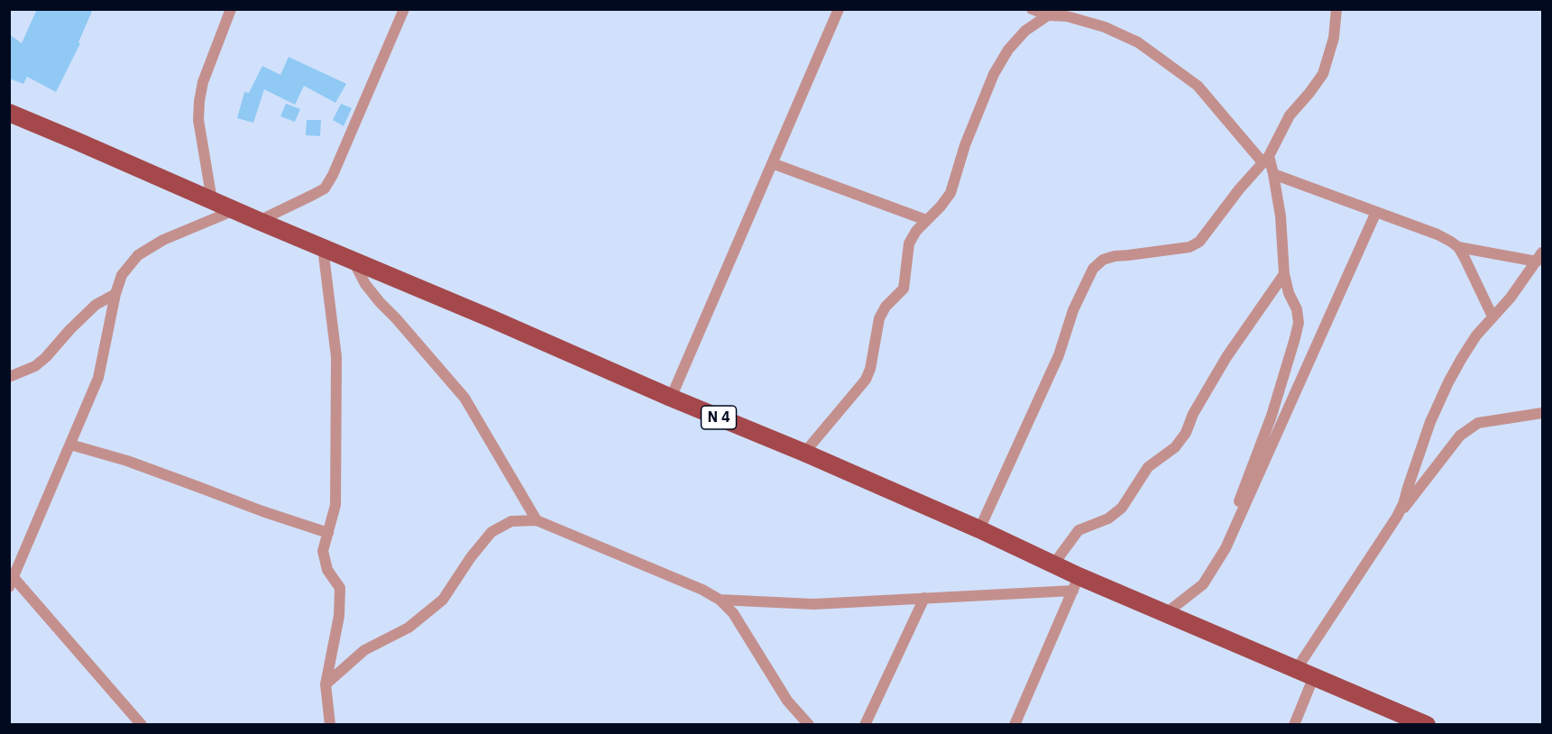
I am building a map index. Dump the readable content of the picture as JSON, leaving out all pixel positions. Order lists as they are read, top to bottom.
{
  "streets": {
    "main road": ["N 4"]
  }
}
